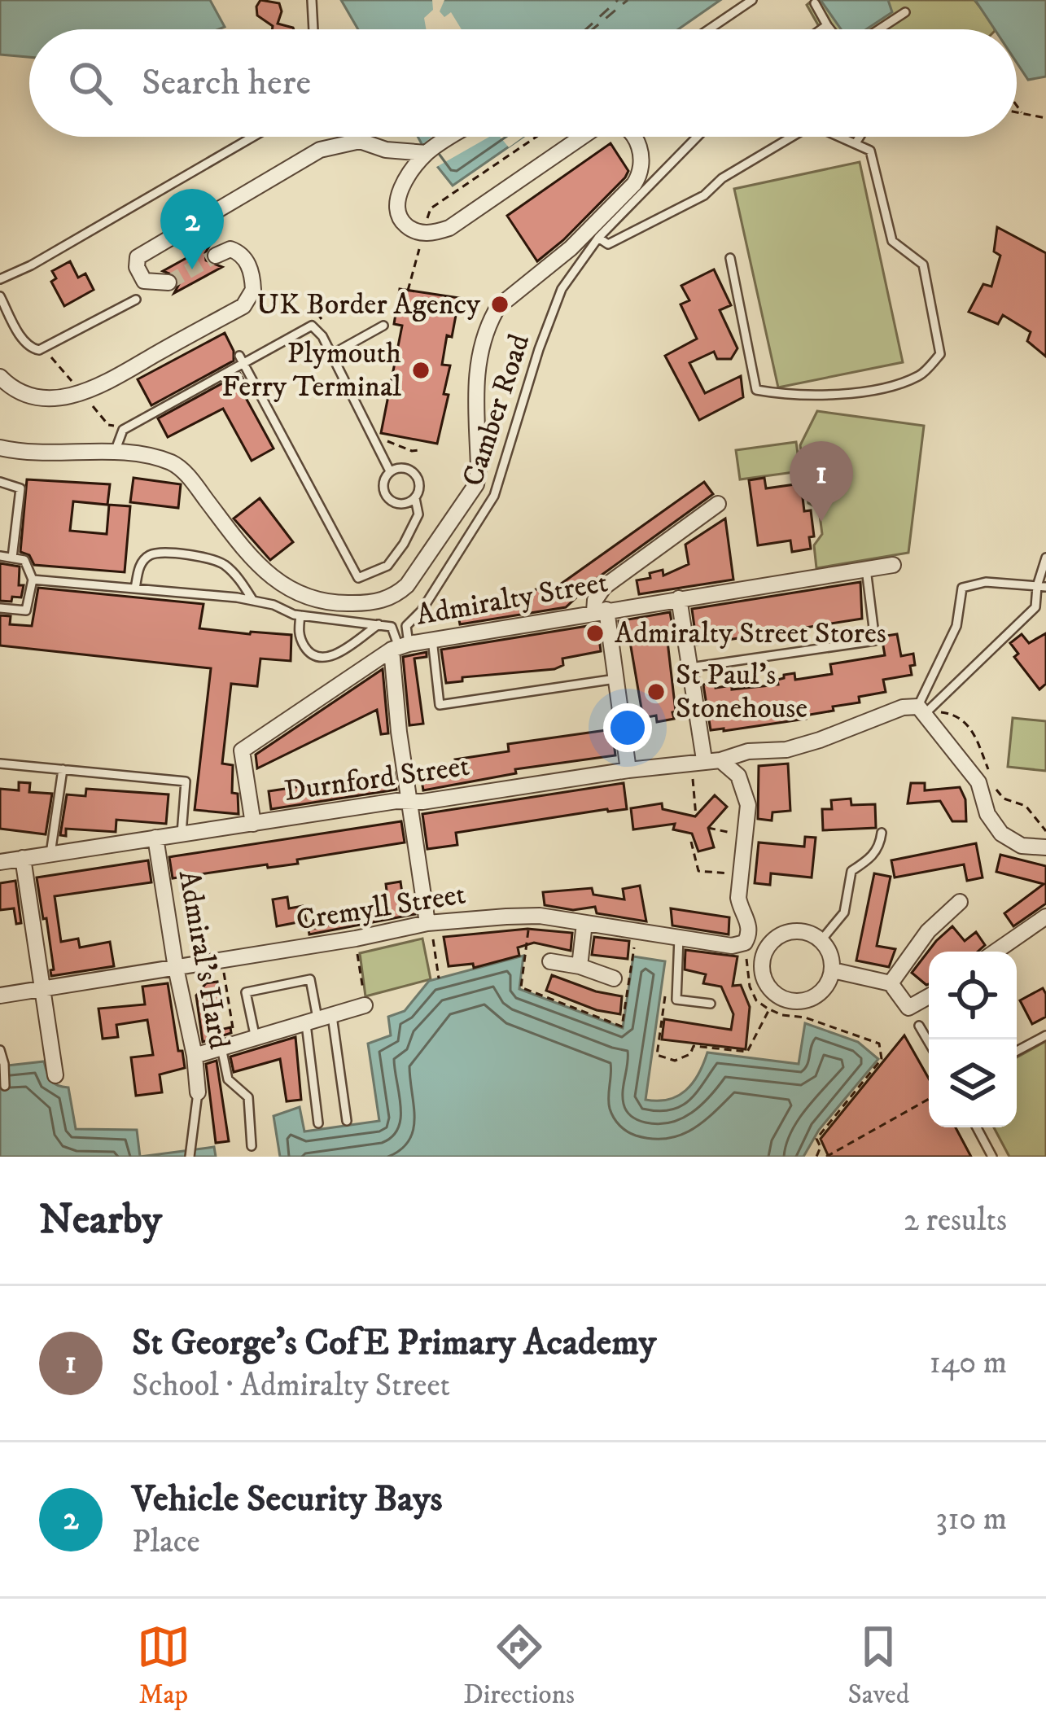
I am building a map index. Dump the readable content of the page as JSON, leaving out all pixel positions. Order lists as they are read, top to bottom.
{
  "streets": {
    "street": [
      "Admiralty Street",
      "Durnford Street",
      "Cremyll Street",
      "Admiral's Hard"
    ],
    "lane": ["Camber Road"]
  },
  "crossings": [
    ["Camber Road", "Admiralty Street"],
    ["Admiralty Street", "Durnford Street"],
    ["Durnford Street", "Admiral's Hard"],
    ["Cremyll Street", "Admiral's Hard"]
  ],
  "places": [
    "UK Border Agency",
    "Plymouth Ferry Terminal",
    "Admiralty Street Stores",
    "St Paul's Stonehouse"
  ],
  "page": {
    "search": "Search here",
    "pins": ["2", "1"],
    "heading": ["Nearby", "2 results"],
    "list": [
      {
        "mark": "1",
        "name": "St George's CofE Primary Academy",
        "note": "School · Admiralty Street",
        "value": "140 m"
      },
      {
        "mark": "2",
        "name": "Vehicle Security Bays",
        "note": "Place",
        "value": "310 m"
      }
    ],
    "nav": ["Map", "Directions", "Saved"]
  }
}
